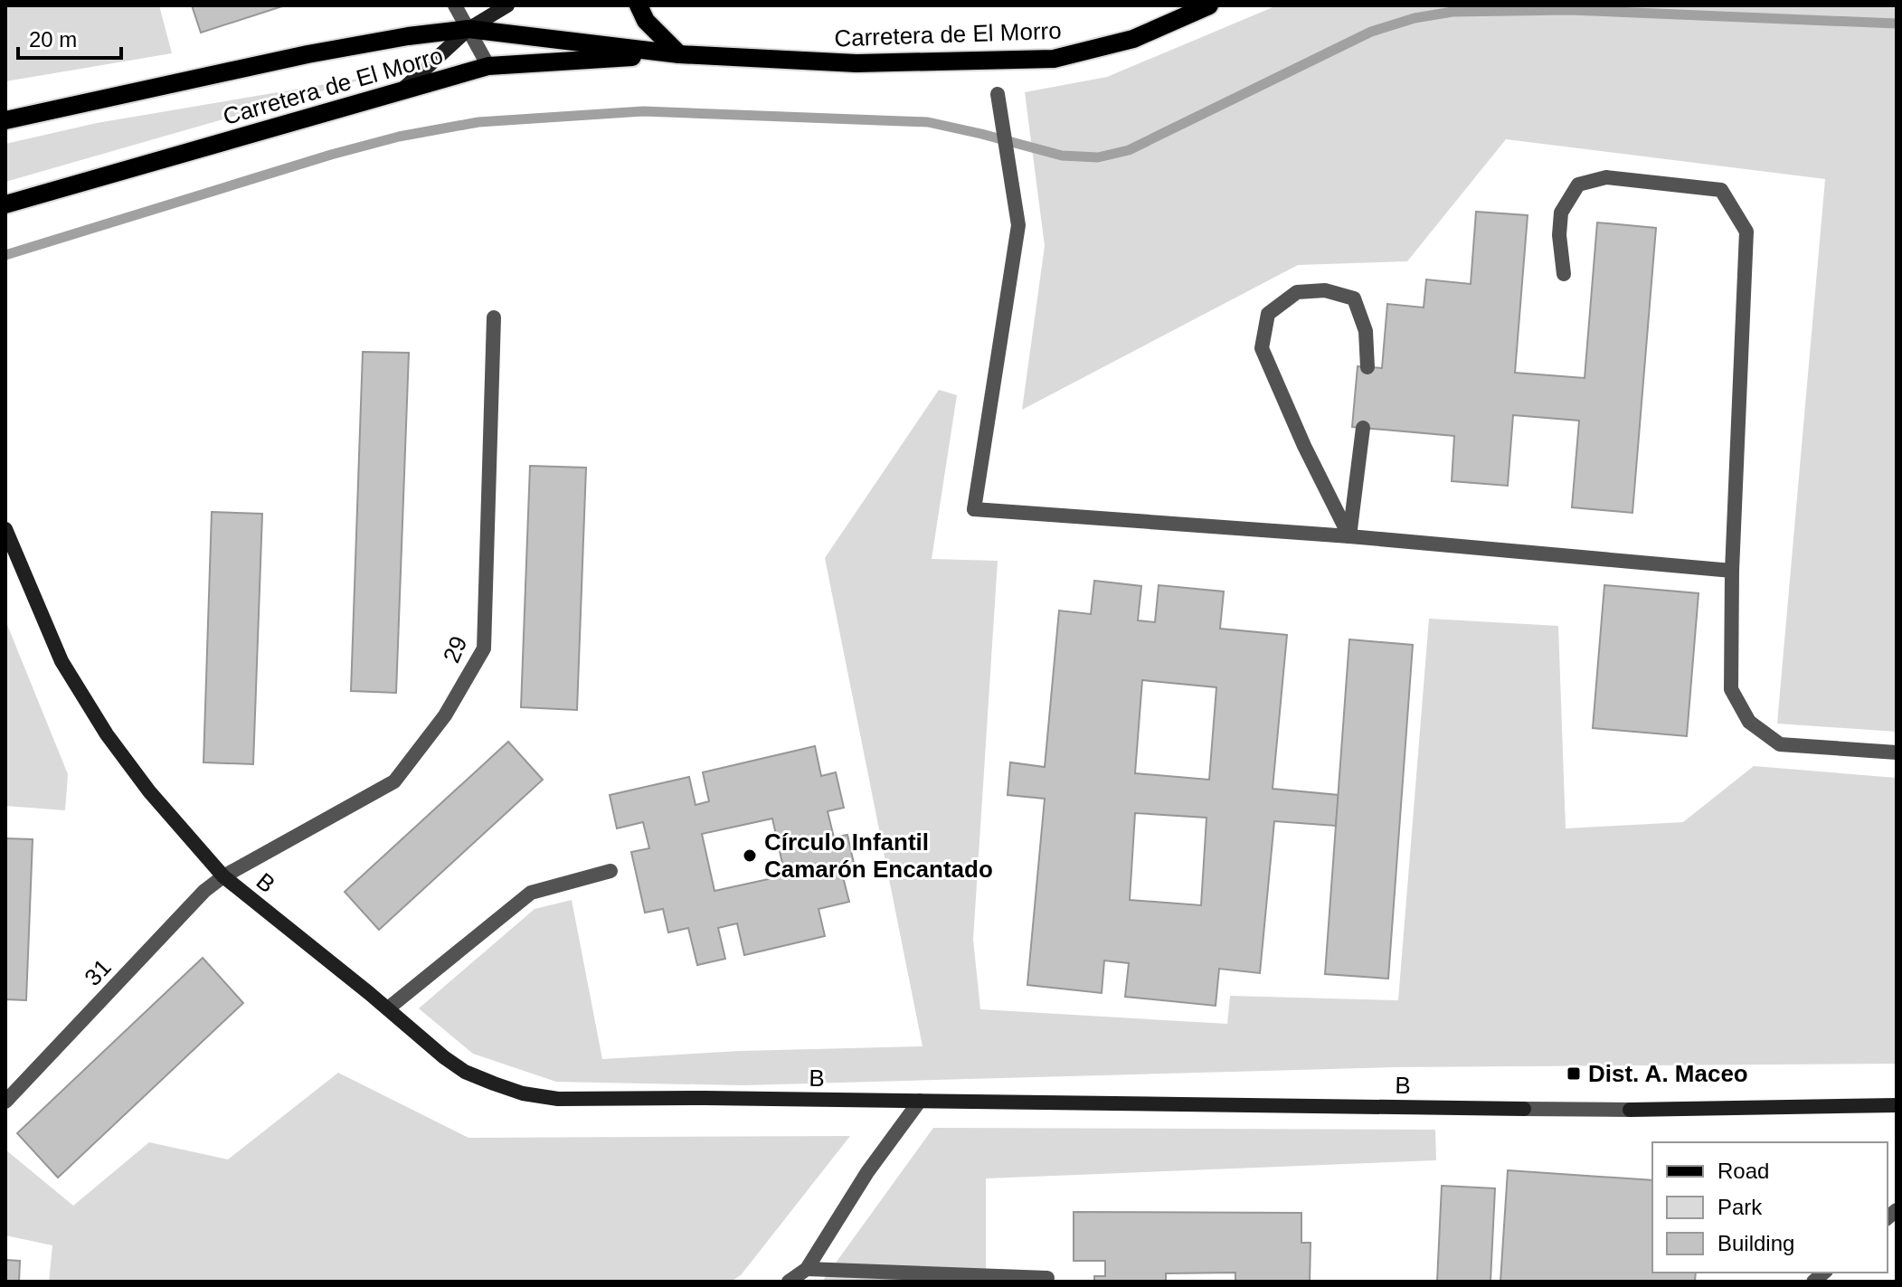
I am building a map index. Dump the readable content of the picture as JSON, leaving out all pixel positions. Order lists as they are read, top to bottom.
{
  "streets": {
    "main road": ["Carretera de El Morro"],
    "street": ["29", "B", "31"]
  },
  "crossings": [
    ["29", "B"],
    ["29", "31"],
    ["B", "31"]
  ],
  "places": {
    "other": ["Círculo Infantil Camarón Encantado"],
    "transit": ["Dist. A. Maceo"]
  },
  "legend": ["Road", "Park", "Building"],
  "scale_bar": "20 m"
}
